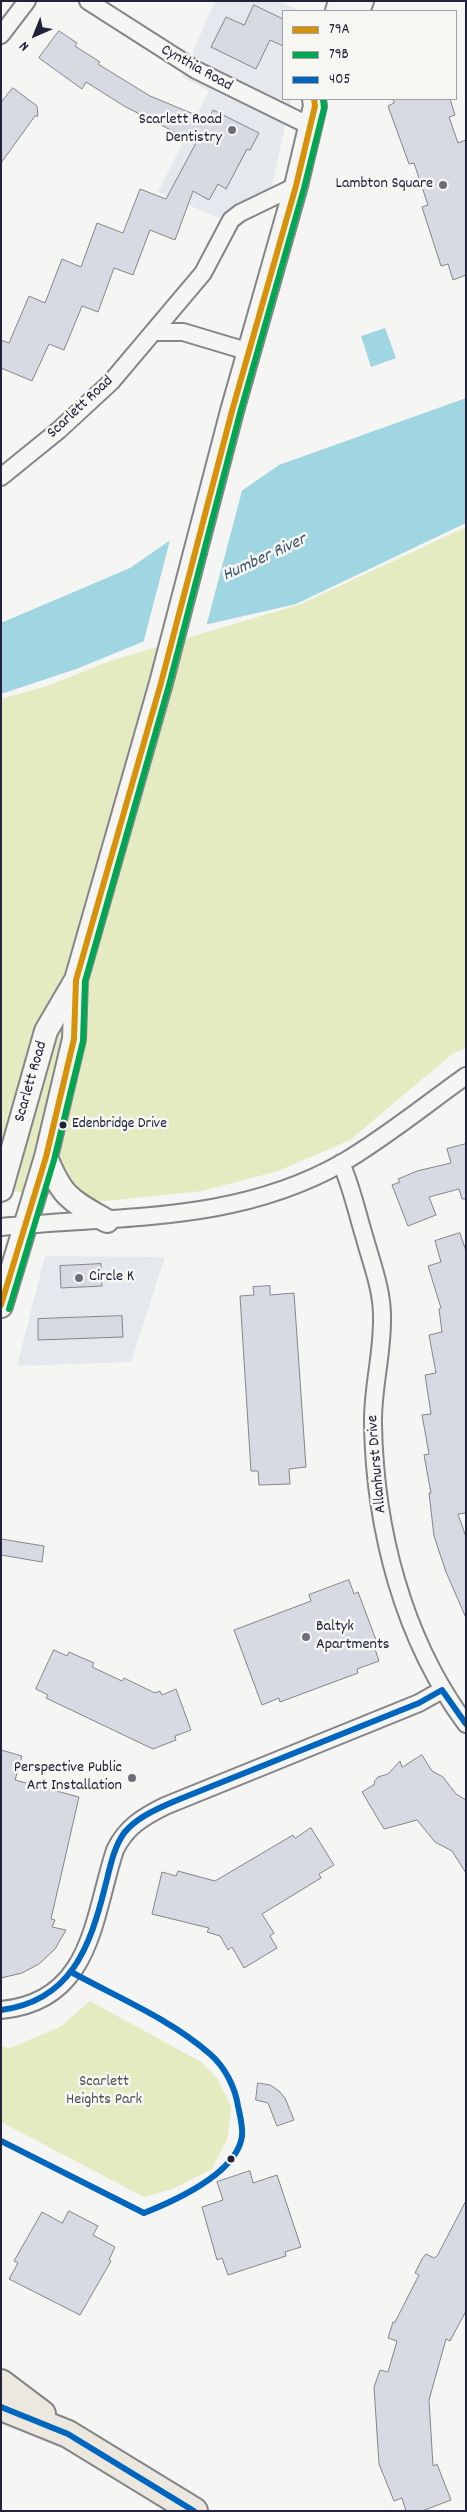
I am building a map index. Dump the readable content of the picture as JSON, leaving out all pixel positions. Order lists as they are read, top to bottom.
{
  "streets": {
    "main road": ["Scarlett Road"],
    "street": ["Cynthia Road", "Allanhurst Drive"]
  },
  "crossings": [
    ["Cynthia Road", "Scarlett Road"]
  ],
  "water": ["Humber River"],
  "parks": ["Scarlett Heights Park"],
  "places": [
    "Scarlett Road Dentistry",
    "Lambton Square",
    "Edenbridge Drive",
    "Circle K",
    "Baltyk Apartments",
    "Perspective Public Art Installation"
  ],
  "lines": ["transit line 79A", "transit line 79B", "transit line 405"],
  "legend": ["79A", "79B", "405"],
  "north": "bottom left"
}
